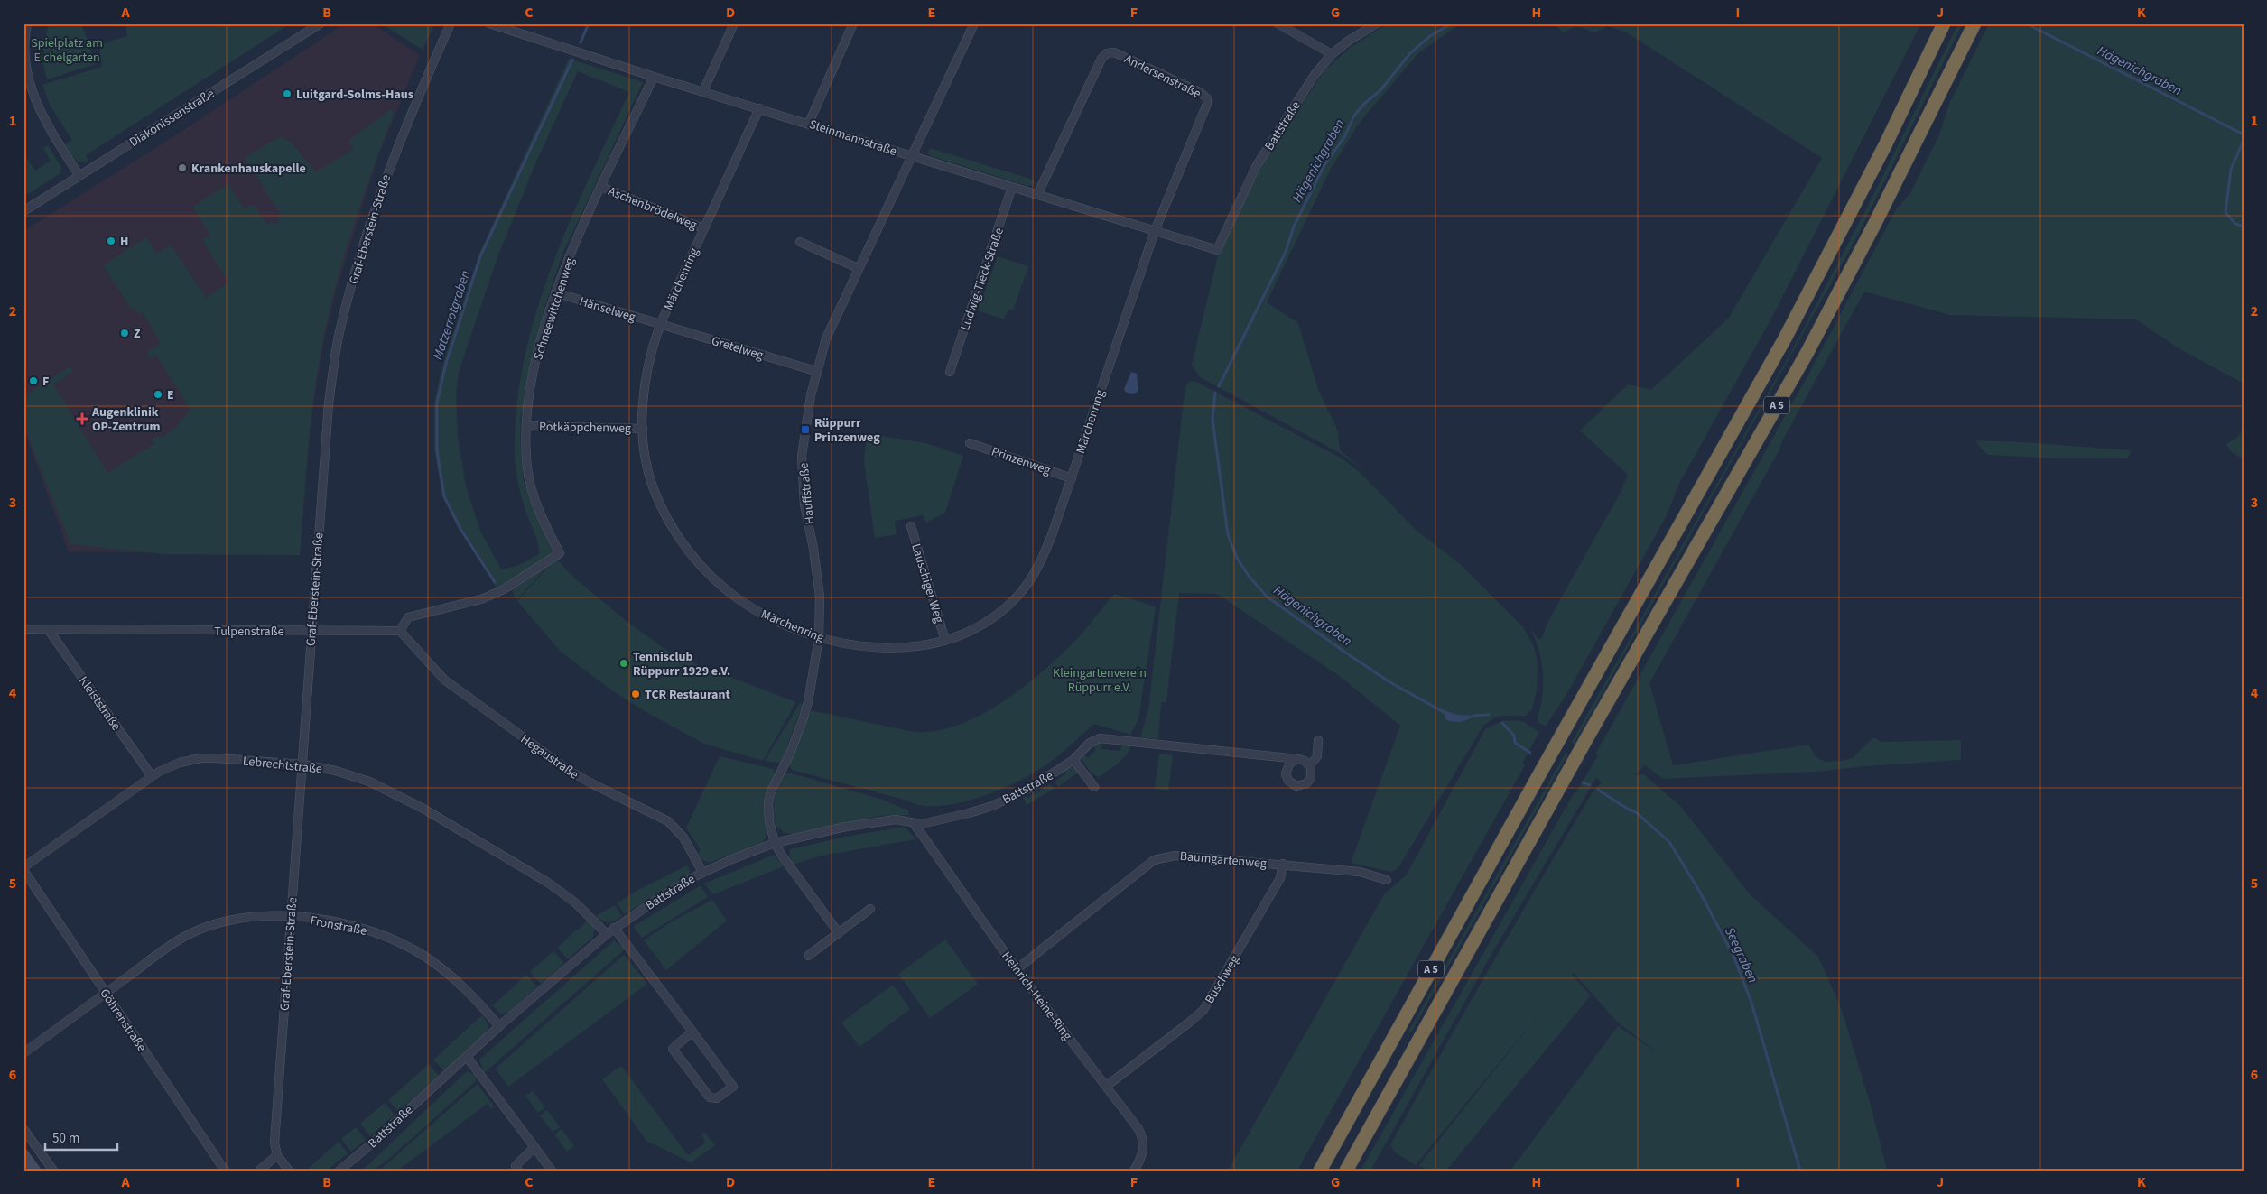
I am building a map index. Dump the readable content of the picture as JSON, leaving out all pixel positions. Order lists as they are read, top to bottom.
{
  "streets": {
    "highway": ["A 5"],
    "street": [
      "Andersenstraße",
      "Diakonissenstraße",
      "Battstraße",
      "Steinmannstraße",
      "Aschenbrödelweg",
      "Graf-Eberstein-Straße",
      "Märchenring",
      "Ludwig-Tieck-Straße",
      "Schneewittchenweg",
      "Hänselweg",
      "Gretelweg",
      "Rotkäppchenweg",
      "Prinzenweg",
      "Hauffstraße",
      "Lauschiger Weg",
      "Tulpenstraße",
      "Kleiststraße",
      "Hegaustraße",
      "Lebrechtstraße",
      "Baumgartenweg",
      "Fronstraße",
      "Buschweg",
      "Heinrich-Heine-Ring",
      "Göhrenstraße"
    ]
  },
  "crossings": [
    ["Andersenstraße", "Steinmannstraße"],
    ["Andersenstraße", "Märchenring"],
    ["Battstraße", "Steinmannstraße"],
    ["Battstraße", "Hauffstraße"],
    ["Battstraße", "Hegaustraße"],
    ["Battstraße", "Lebrechtstraße"],
    ["Battstraße", "Fronstraße"],
    ["Battstraße", "Heinrich-Heine-Ring"],
    ["Steinmannstraße", "Märchenring"],
    ["Steinmannstraße", "Ludwig-Tieck-Straße"],
    ["Steinmannstraße", "Schneewittchenweg"],
    ["Steinmannstraße", "Hauffstraße"],
    ["Aschenbrödelweg", "Märchenring"],
    ["Aschenbrödelweg", "Schneewittchenweg"],
    ["Graf-Eberstein-Straße", "Tulpenstraße"],
    ["Graf-Eberstein-Straße", "Lebrechtstraße"],
    ["Graf-Eberstein-Straße", "Fronstraße"],
    ["Märchenring", "Hänselweg"],
    ["Märchenring", "Gretelweg"],
    ["Märchenring", "Rotkäppchenweg"],
    ["Märchenring", "Prinzenweg"],
    ["Märchenring", "Hauffstraße"],
    ["Märchenring", "Lauschiger Weg"],
    ["Schneewittchenweg", "Hänselweg"],
    ["Schneewittchenweg", "Rotkäppchenweg"],
    ["Schneewittchenweg", "Tulpenstraße"],
    ["Schneewittchenweg", "Hegaustraße"],
    ["Hänselweg", "Gretelweg"],
    ["Gretelweg", "Hauffstraße"],
    ["Tulpenstraße", "Kleiststraße"],
    ["Tulpenstraße", "Hegaustraße"],
    ["Kleiststraße", "Lebrechtstraße"],
    ["Lebrechtstraße", "Göhrenstraße"],
    ["Baumgartenweg", "Buschweg"],
    ["Baumgartenweg", "Heinrich-Heine-Ring"],
    ["Fronstraße", "Göhrenstraße"],
    ["Buschweg", "Heinrich-Heine-Ring"]
  ],
  "water": ["Hägenichgraben", "Matzerrotgraben", "Seegraben"],
  "parks": ["Spielplatz am Eichelgarten", "Kleingartenverein Rüppurr e.V."],
  "places": {
    "other": [
      "Luitgard-Solms-Haus",
      "Krankenhauskapelle",
      "H",
      "Z",
      "F",
      "E",
      "Tennisclub Rüppurr 1929 e.V.",
      "TCR Restaurant"
    ],
    "health": ["Augenklinik OP-Zentrum"],
    "transit": ["Rüppurr Prinzenweg"]
  },
  "scale_bar": "50 m",
  "grid": {
    "columns": [
      "A",
      "B",
      "C",
      "D",
      "E",
      "F",
      "G",
      "H",
      "I",
      "J",
      "K"
    ],
    "rows": [
      "1",
      "2",
      "3",
      "4",
      "5",
      "6"
    ]
  }
}
